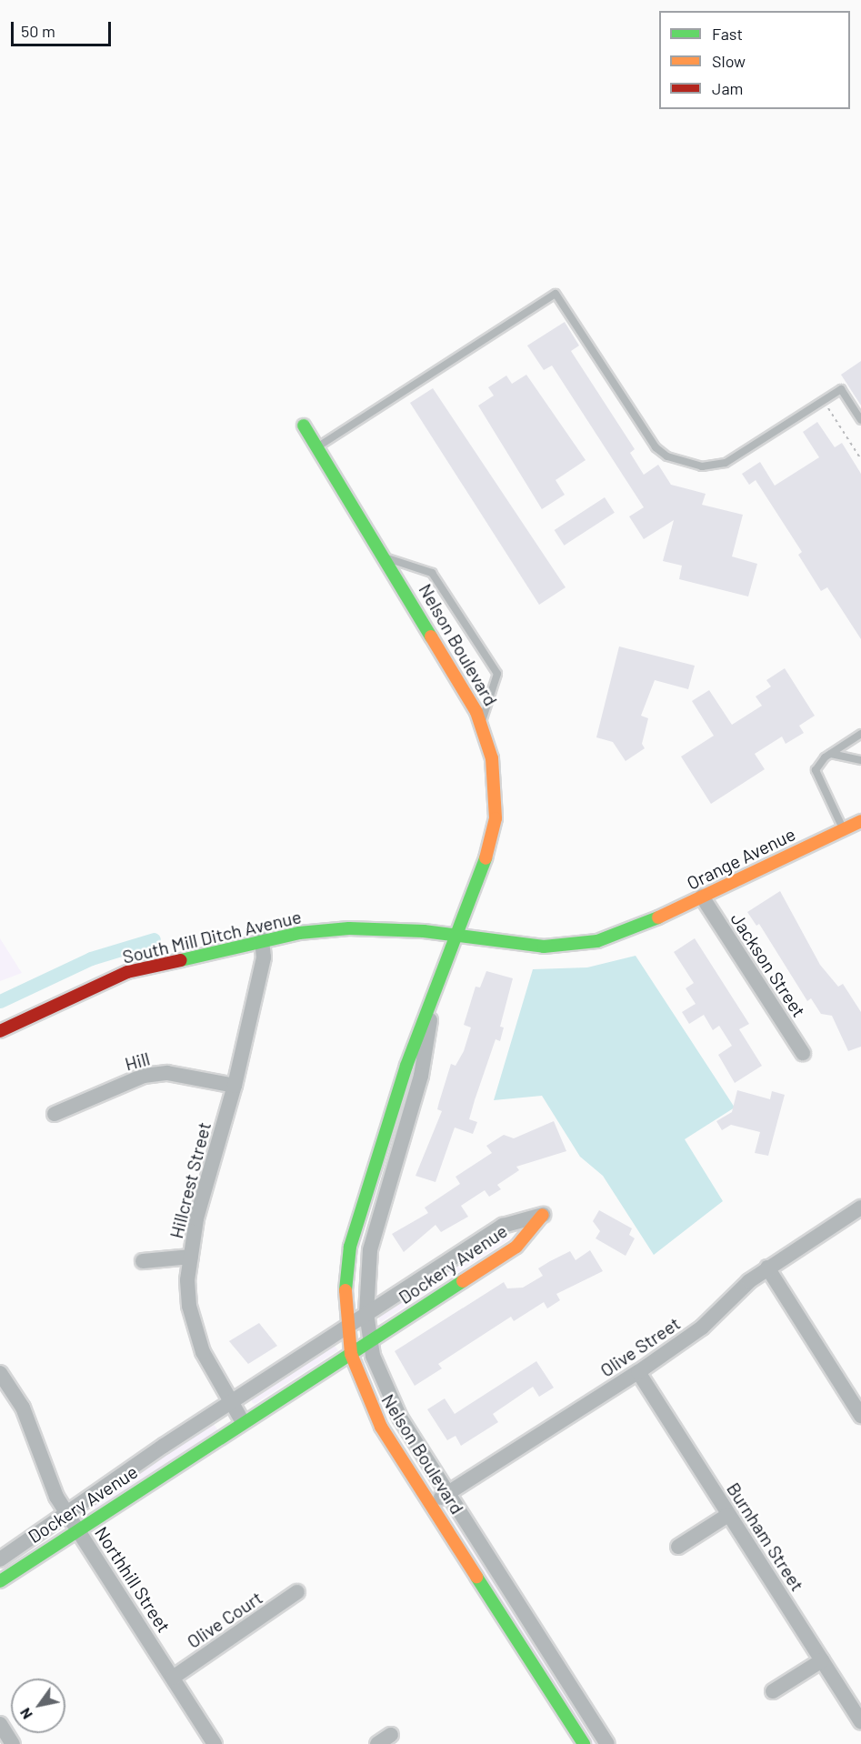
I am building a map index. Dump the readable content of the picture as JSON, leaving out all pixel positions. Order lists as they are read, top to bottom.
{
  "streets": {
    "street": [
      "Nelson Boulevard",
      "Orange Avenue",
      "South Mill Ditch Avenue",
      "Jackson Street",
      "Hill",
      "Hillcrest Street",
      "Dockery Avenue",
      "Olive Street",
      "Burnham Street",
      "Northhill Street",
      "Olive Court"
    ]
  },
  "crossings": [
    ["Nelson Boulevard", "South Mill Ditch Avenue"],
    ["Nelson Boulevard", "Dockery Avenue"],
    ["Nelson Boulevard", "Olive Street"],
    ["Orange Avenue", "South Mill Ditch Avenue"],
    ["Orange Avenue", "Jackson Street"],
    ["South Mill Ditch Avenue", "Hillcrest Street"],
    ["Hill", "Hillcrest Street"],
    ["Hillcrest Street", "Dockery Avenue"],
    ["Dockery Avenue", "Northhill Street"],
    ["Olive Street", "Burnham Street"],
    ["Northhill Street", "Olive Court"]
  ],
  "legend": ["Fast", "Slow", "Jam"],
  "scale_bar": "50 m",
  "north": "bottom left"
}
